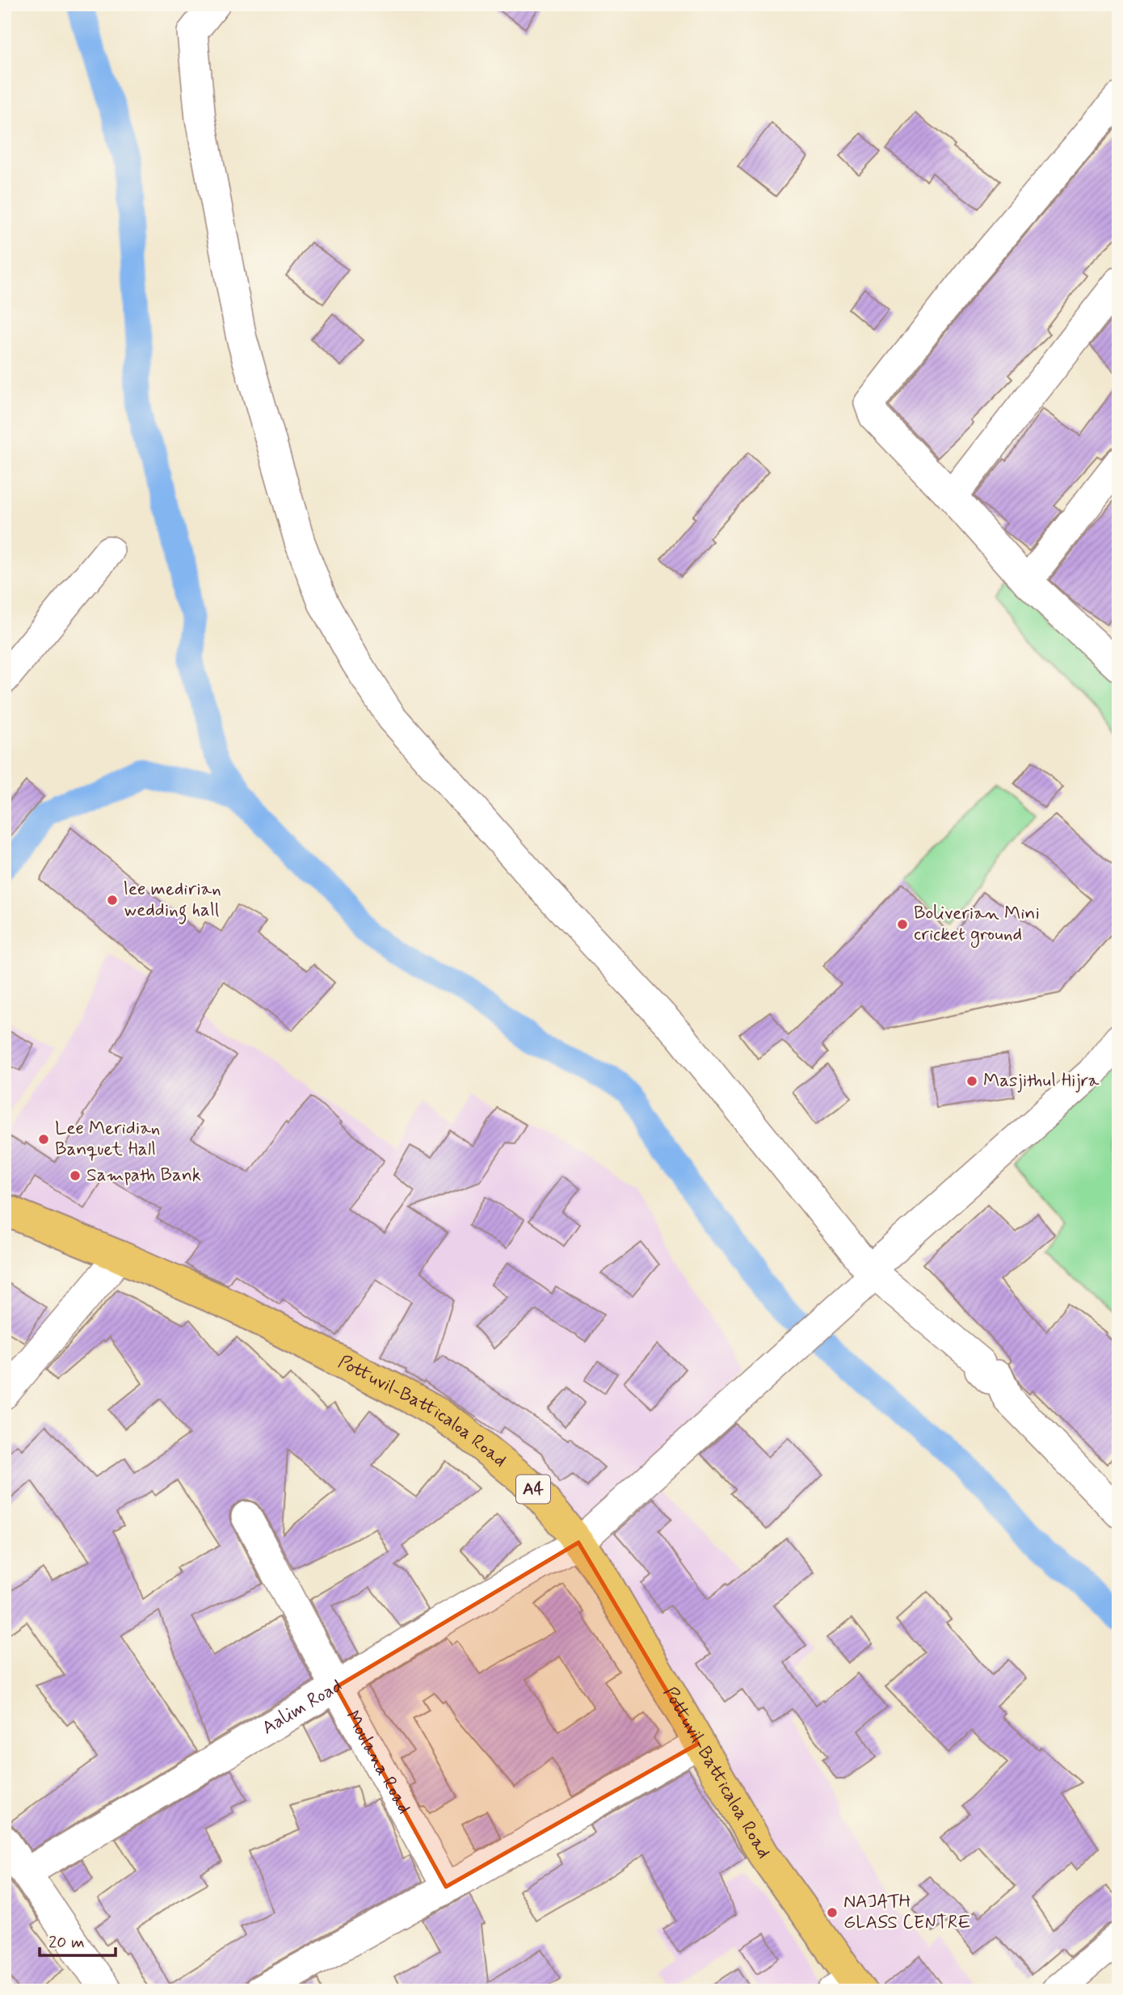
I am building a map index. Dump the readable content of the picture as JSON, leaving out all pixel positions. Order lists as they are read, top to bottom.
{
  "streets": {
    "highway": ["Pottuvil-Batticaloa Road", "A4"],
    "street": ["Aalim Road", "Moulana Road"]
  },
  "crossings": [
    ["Pottuvil-Batticaloa Road", "Aalim Road"],
    ["Aalim Road", "Moulana Road"]
  ],
  "places": [
    "lee medirian wedding hall",
    "Boliverian Mini cricket ground",
    "Masjithul Hijra",
    "Lee Meridian Banquet Hall",
    "Sampath Bank",
    "NAJATH GLASS CENTRE"
  ],
  "scale_bar": "20 m"
}
